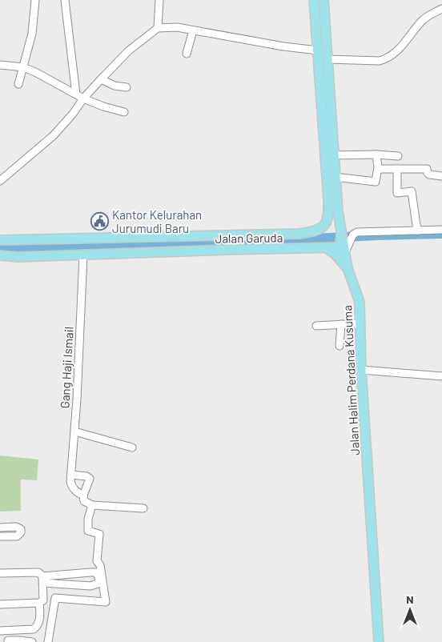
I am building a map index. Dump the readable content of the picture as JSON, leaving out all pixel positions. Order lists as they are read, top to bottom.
{
  "streets": {
    "main road": ["Jalan Garuda", "Jalan Halim Perdana Kusuma"],
    "street": ["Gang Haji Ismail"]
  },
  "crossings": [
    ["Jalan Garuda", "Gang Haji Ismail"],
    ["Jalan Garuda", "Jalan Halim Perdana Kusuma"]
  ],
  "places": {
    "public building": ["Kantor Kelurahan Jurumudi Baru"]
  },
  "north": "top"
}
